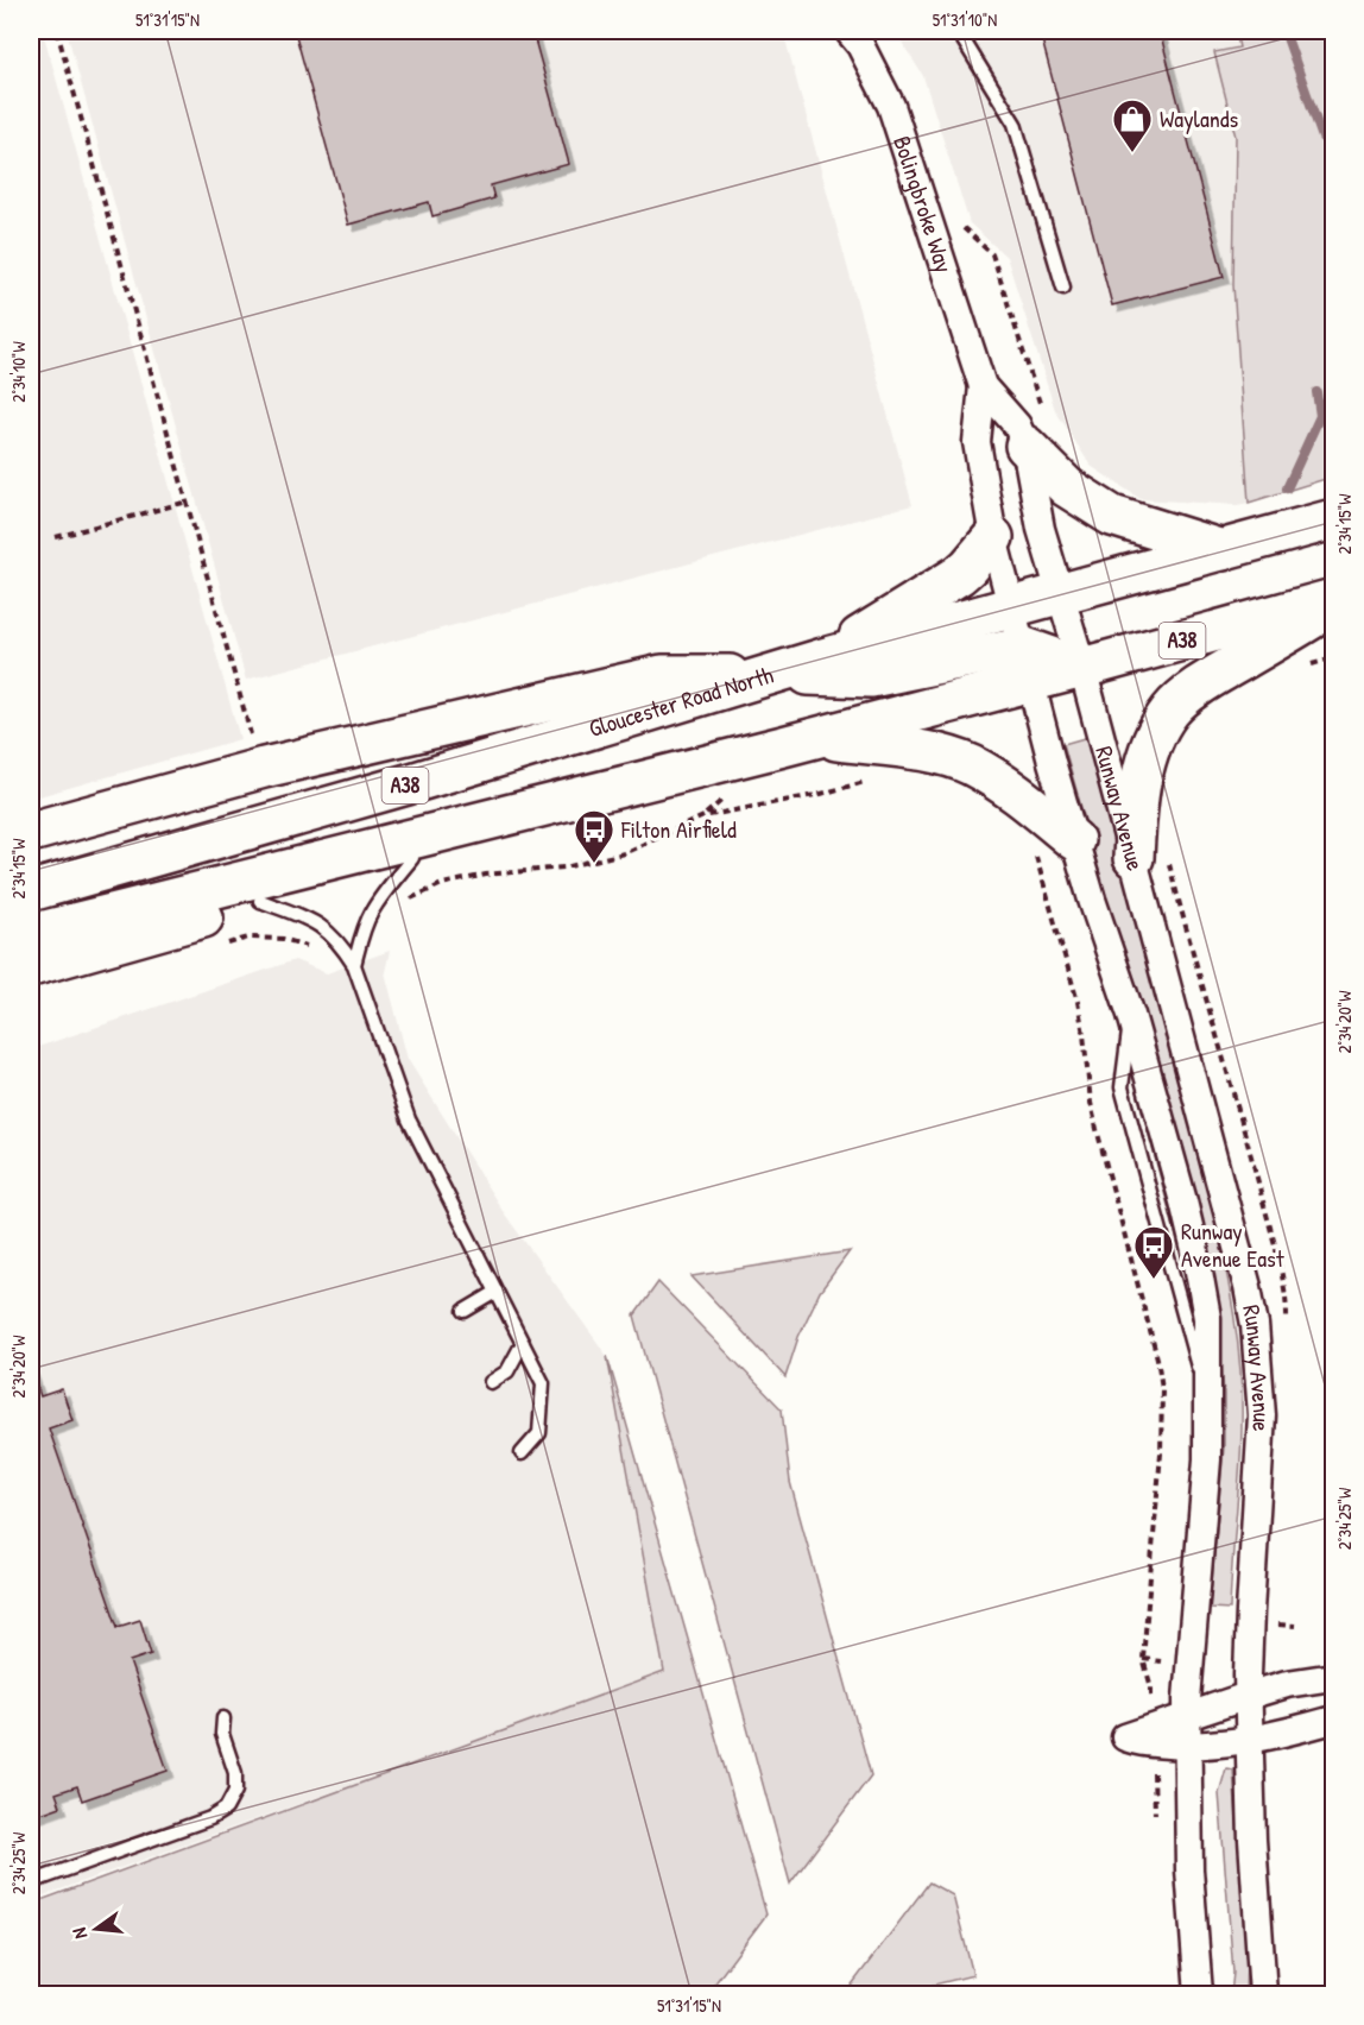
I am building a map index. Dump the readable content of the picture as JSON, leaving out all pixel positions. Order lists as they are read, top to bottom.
{
  "streets": {
    "main road": ["A38", "Gloucester Road North"],
    "street": ["Bolingbroke Way", "Runway Avenue"]
  },
  "crossings": [
    ["Bolingbroke Way", "Gloucester Road North"],
    ["Bolingbroke Way", "Runway Avenue"],
    ["A38", "Runway Avenue"],
    ["Gloucester Road North", "Runway Avenue"]
  ],
  "places": {
    "shop": ["Waylands"],
    "bus stop": ["Filton Airfield", "Runway Avenue East"]
  },
  "north": "left",
  "coordinates": [
    "51°31'15\"N",
    "51°31'10\"N",
    "2°34'10\"W",
    "2°34'15\"W",
    "2°34'20\"W",
    "2°34'25\"W"
  ]
}
